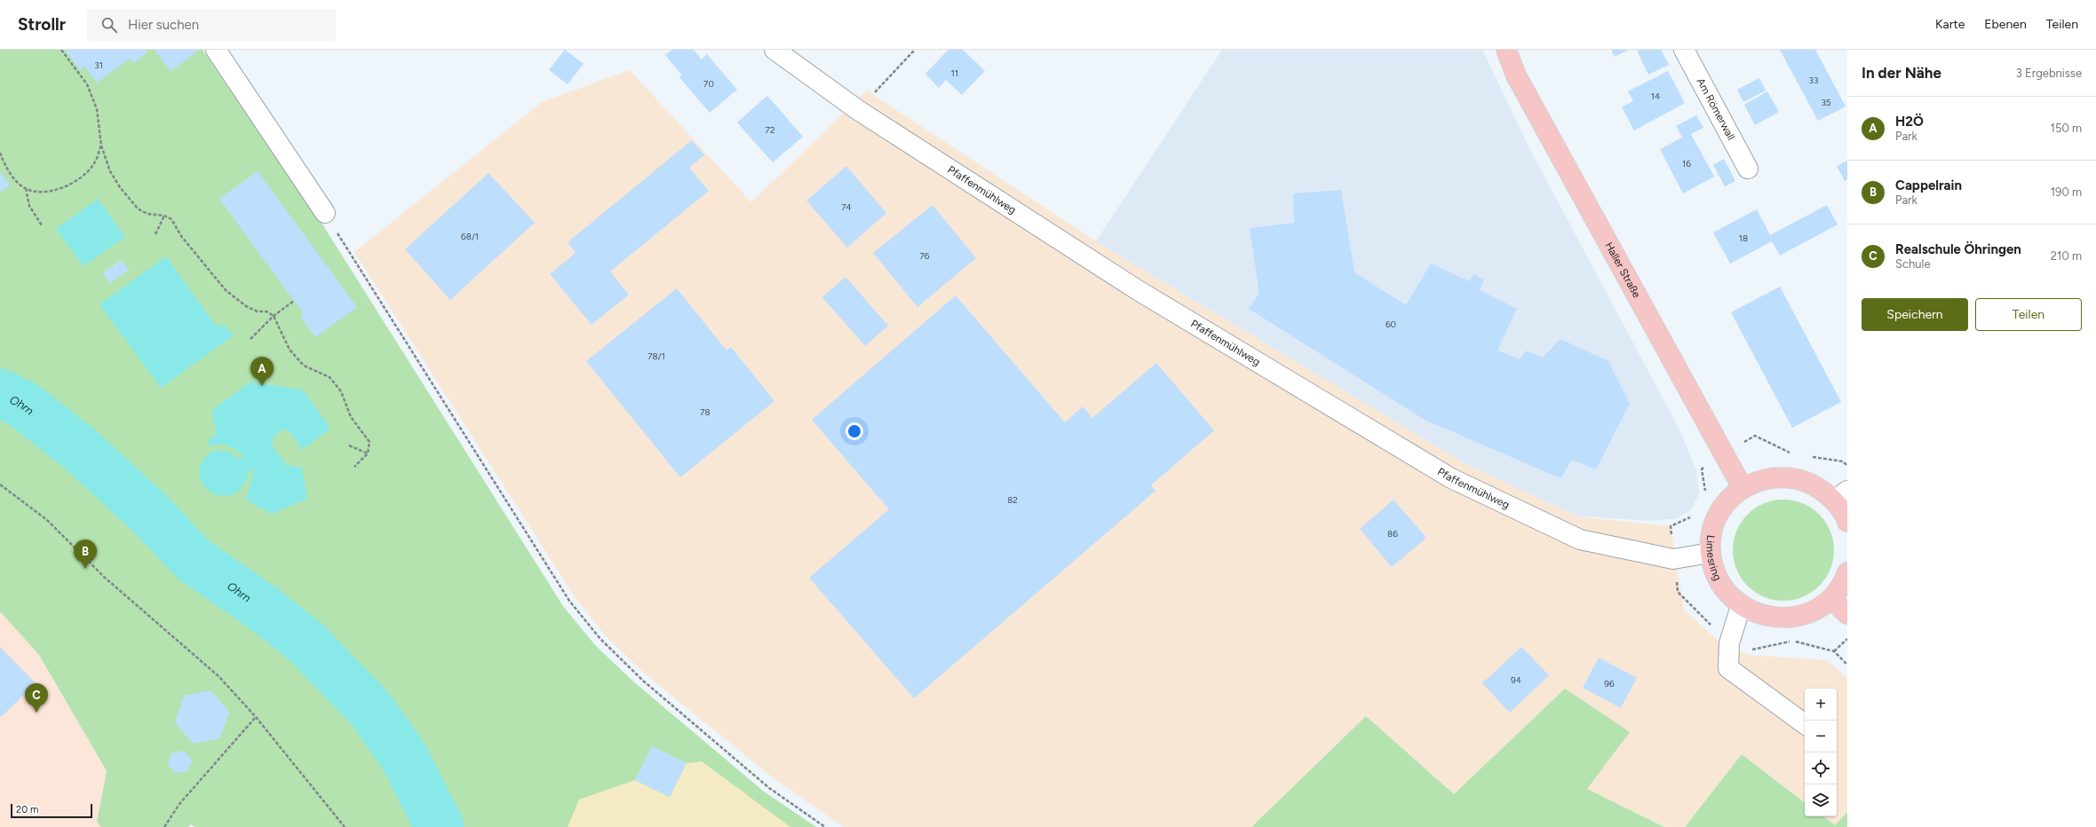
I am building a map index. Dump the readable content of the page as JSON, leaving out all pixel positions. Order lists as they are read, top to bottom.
{
  "streets": {
    "main road": ["Haller Straße", "Limesring"],
    "street": ["Am Römerwall", "Pfaffenmühlweg"]
  },
  "crossings": [
    ["Pfaffenmühlweg", "Limesring"],
    ["Haller Straße", "Limesring"]
  ],
  "water": ["Ohrn"],
  "house_numbers": [
    "31",
    "11",
    "33",
    "70",
    "14",
    "35",
    "72",
    "16",
    "74",
    "68/1",
    "18",
    "76",
    "60",
    "78/1",
    "78",
    "82",
    "86",
    "94",
    "96"
  ],
  "scale_bar": "20 m",
  "page": {
    "header": "Strollr",
    "search": "Hier suchen",
    "nav": ["Karte", "Ebenen", "Teilen"],
    "heading": ["In der Nähe", "3 Ergebnisse"],
    "list": [
      {
        "mark": "A",
        "name": "H2Ö",
        "note": "Park",
        "value": "150 m"
      },
      {
        "mark": "B",
        "name": "Cappelrain",
        "note": "Park",
        "value": "190 m"
      },
      {
        "mark": "C",
        "name": "Realschule Öhringen",
        "note": "Schule",
        "value": "210 m"
      }
    ],
    "buttons": ["Speichern", "Teilen"],
    "pins": ["A", "B", "C"],
    "map_buttons": ["+", "−"],
    "scale": "20 m"
  }
}
